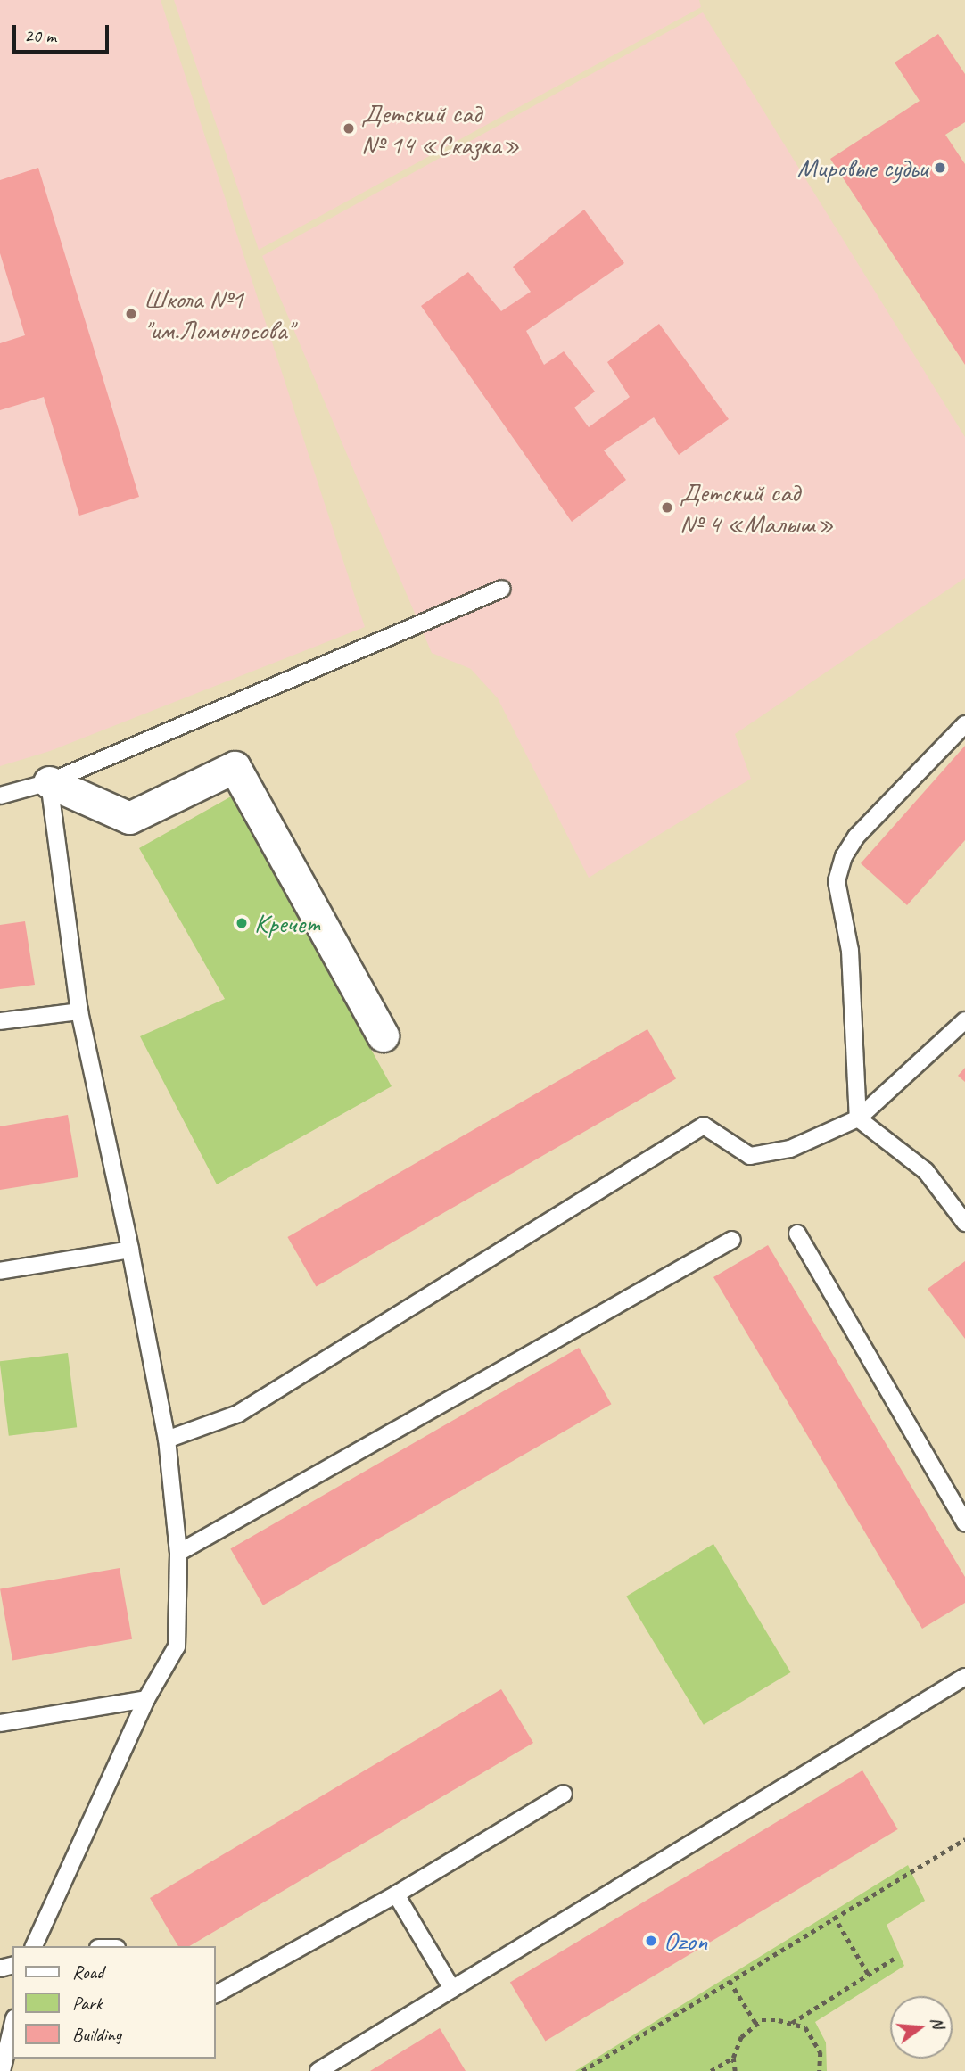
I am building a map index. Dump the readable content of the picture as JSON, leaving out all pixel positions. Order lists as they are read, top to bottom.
{
  "places": [
    "Детский сад № 14 «Сказка»",
    "Мировые судьи",
    "Школа №1 \"им.Ломоносова\"",
    "Детский сад № 4 «Малыш»",
    "Кречет",
    "Ozon"
  ],
  "legend": ["Road", "Park", "Building"],
  "scale_bar": "20 m",
  "north": "right"
}
